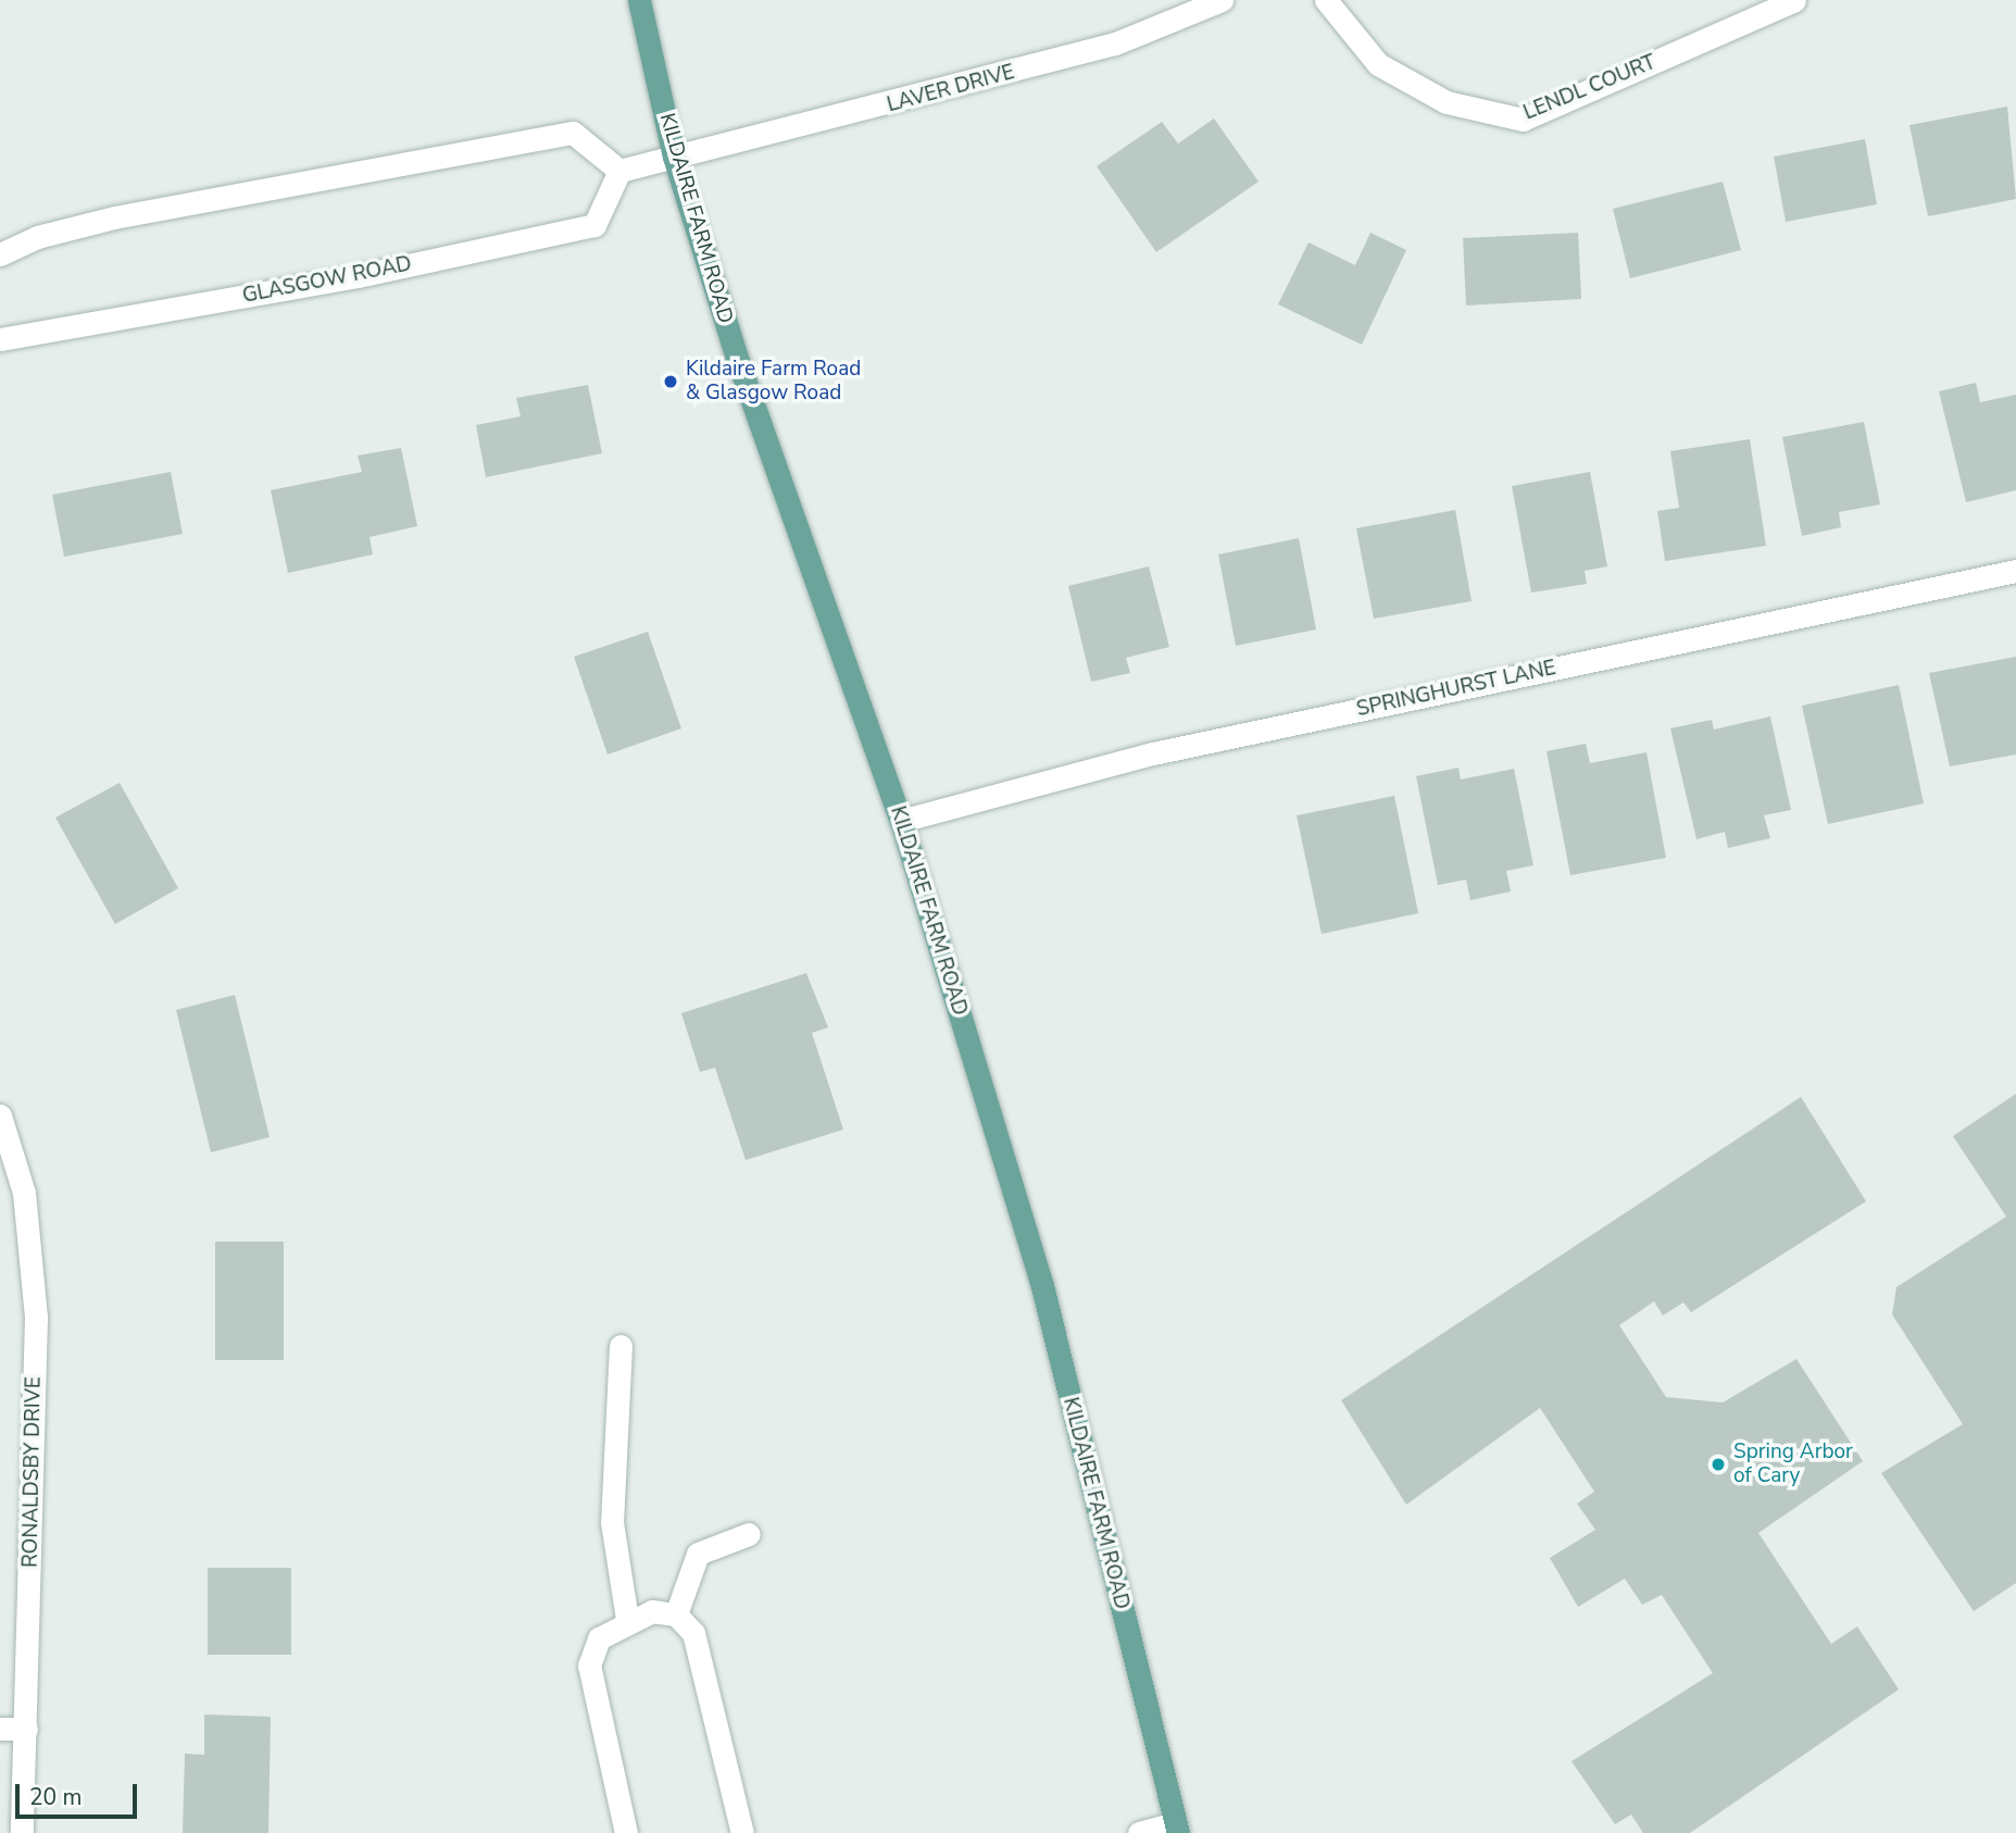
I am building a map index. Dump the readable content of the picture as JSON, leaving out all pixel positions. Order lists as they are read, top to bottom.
{
  "streets": {
    "main road": ["KILDAIRE FARM ROAD"],
    "street": [
      "LENDL COURT",
      "LAVER DRIVE",
      "GLASGOW ROAD",
      "SPRINGHURST LANE",
      "RONALDSBY DRIVE"
    ]
  },
  "crossings": [
    ["LAVER DRIVE", "KILDAIRE FARM ROAD"],
    ["KILDAIRE FARM ROAD", "SPRINGHURST LANE"]
  ],
  "places": ["Kildaire Farm Road & Glasgow Road", "Spring Arbor of Cary"],
  "scale_bar": "20 m"
}
